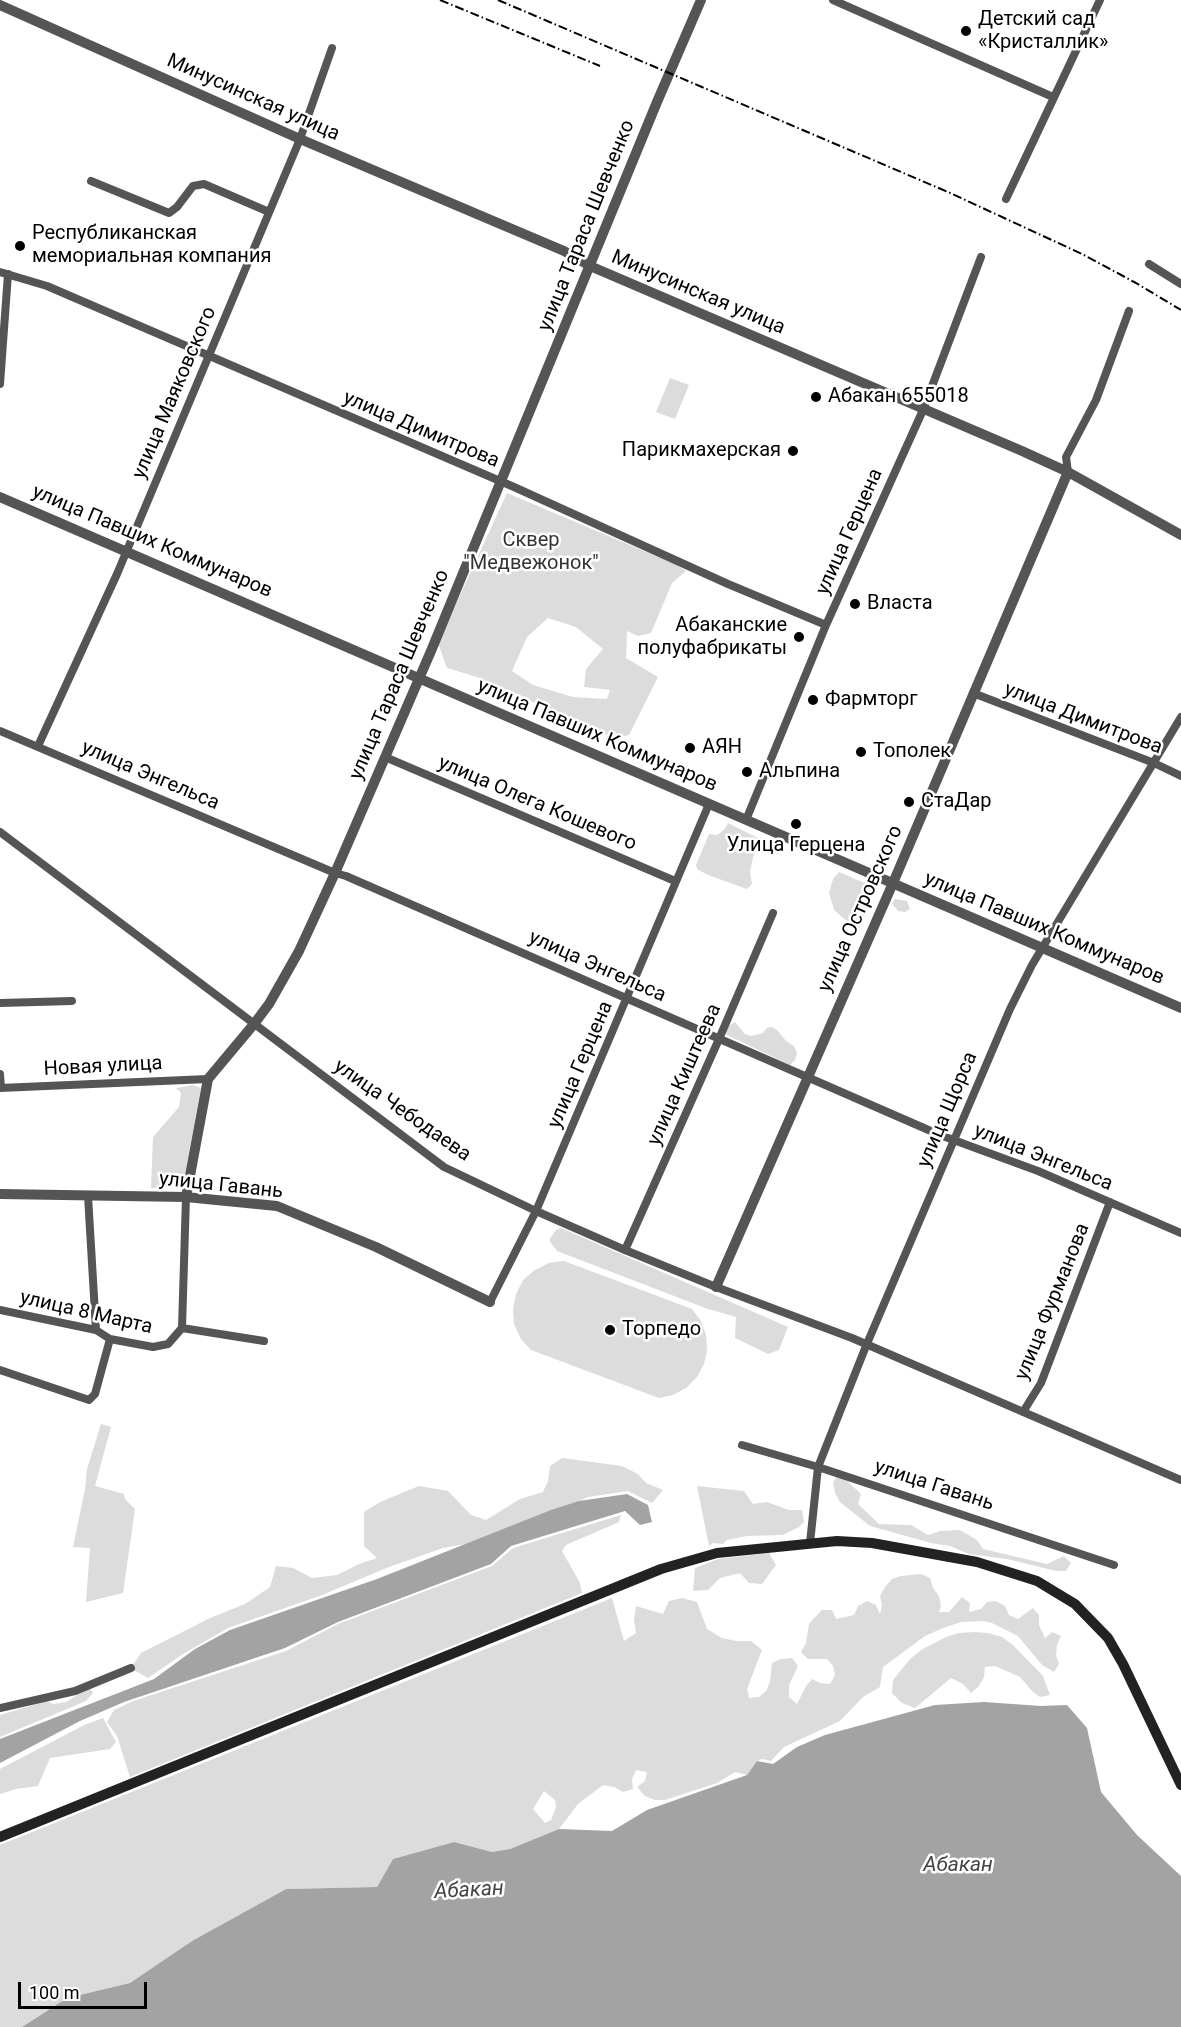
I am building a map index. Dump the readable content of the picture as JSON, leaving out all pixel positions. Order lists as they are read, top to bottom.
{
  "streets": {
    "street": [
      "Минусинская улица",
      "улица Тараса Шевченко",
      "улица Маяковского",
      "улица Димитрова",
      "улица Герцена",
      "улица Павших Коммунаров",
      "улица Энгельса",
      "улица Олега Кошевого",
      "улица Островского",
      "Новая улица",
      "улица Киштеева",
      "улица Щорса",
      "улица Чебодаева",
      "улица Гавань",
      "улица Фурманова",
      "улица 8 Марта"
    ]
  },
  "crossings": [
    ["Минусинская улица", "улица Тараса Шевченко"],
    ["Минусинская улица", "улица Маяковского"],
    ["Минусинская улица", "улица Герцена"],
    ["Минусинская улица", "улица Островского"],
    ["улица Тараса Шевченко", "улица Димитрова"],
    ["улица Тараса Шевченко", "улица Павших Коммунаров"],
    ["улица Тараса Шевченко", "улица Энгельса"],
    ["улица Тараса Шевченко", "улица Олега Кошевого"],
    ["улица Тараса Шевченко", "Новая улица"],
    ["улица Тараса Шевченко", "улица Чебодаева"],
    ["улица Тараса Шевченко", "улица Гавань"],
    ["улица Тараса Шевченко", "улица 8 Марта"],
    ["улица Маяковского", "улица Димитрова"],
    ["улица Маяковского", "улица Павших Коммунаров"],
    ["улица Маяковского", "улица Энгельса"],
    ["улица Димитрова", "улица Герцена"],
    ["улица Димитрова", "улица Островского"],
    ["улица Димитрова", "улица Щорса"],
    ["улица Герцена", "улица Павших Коммунаров"],
    ["улица Герцена", "улица Энгельса"],
    ["улица Герцена", "улица Олега Кошевого"],
    ["улица Герцена", "улица Чебодаева"],
    ["улица Герцена", "улица Гавань"],
    ["улица Павших Коммунаров", "улица Островского"],
    ["улица Павших Коммунаров", "улица Щорса"],
    ["улица Энгельса", "улица Островского"],
    ["улица Энгельса", "улица Киштеева"],
    ["улица Энгельса", "улица Щорса"],
    ["улица Энгельса", "улица Фурманова"],
    ["улица Островского", "улица Чебодаева"],
    ["улица Киштеева", "улица Чебодаева"],
    ["улица Щорса", "улица Чебодаева"],
    ["улица Щорса", "улица Гавань"],
    ["улица Чебодаева", "улица Фурманова"]
  ],
  "water": ["Абакан"],
  "parks": ["Сквер \"Медвежонок\""],
  "places": [
    "Детский сад «Кристаллик»",
    "Республиканская мемориальная компания",
    "Абакан 655018",
    "Парикмахерская",
    "Власта",
    "Абаканские полуфабрикаты",
    "Фармторг",
    "АЯН",
    "Тополек",
    "Альпина",
    "СтаДар",
    "Улица Герцена",
    "Торпедо"
  ],
  "scale_bar": "100 m"
}
